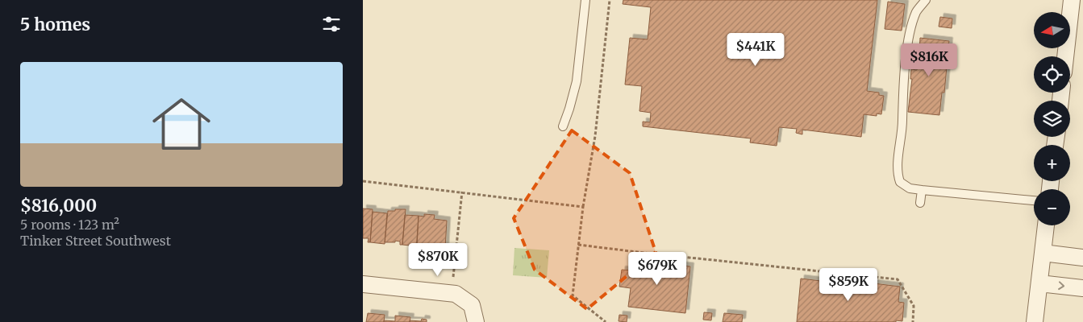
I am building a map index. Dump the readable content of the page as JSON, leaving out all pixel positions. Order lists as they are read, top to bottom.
{
  "north": "left",
  "page": {
    "heading": "5 homes",
    "map_buttons": ["+", "−"],
    "price": [
      "$441K",
      "$816K",
      "$870K",
      "$679K",
      "$859K"
    ],
    "list": [
      {
        "name": "$816,000",
        "note": "5 rooms · 123 m² · Tinker Street Southwest"
      }
    ]
  }
}
